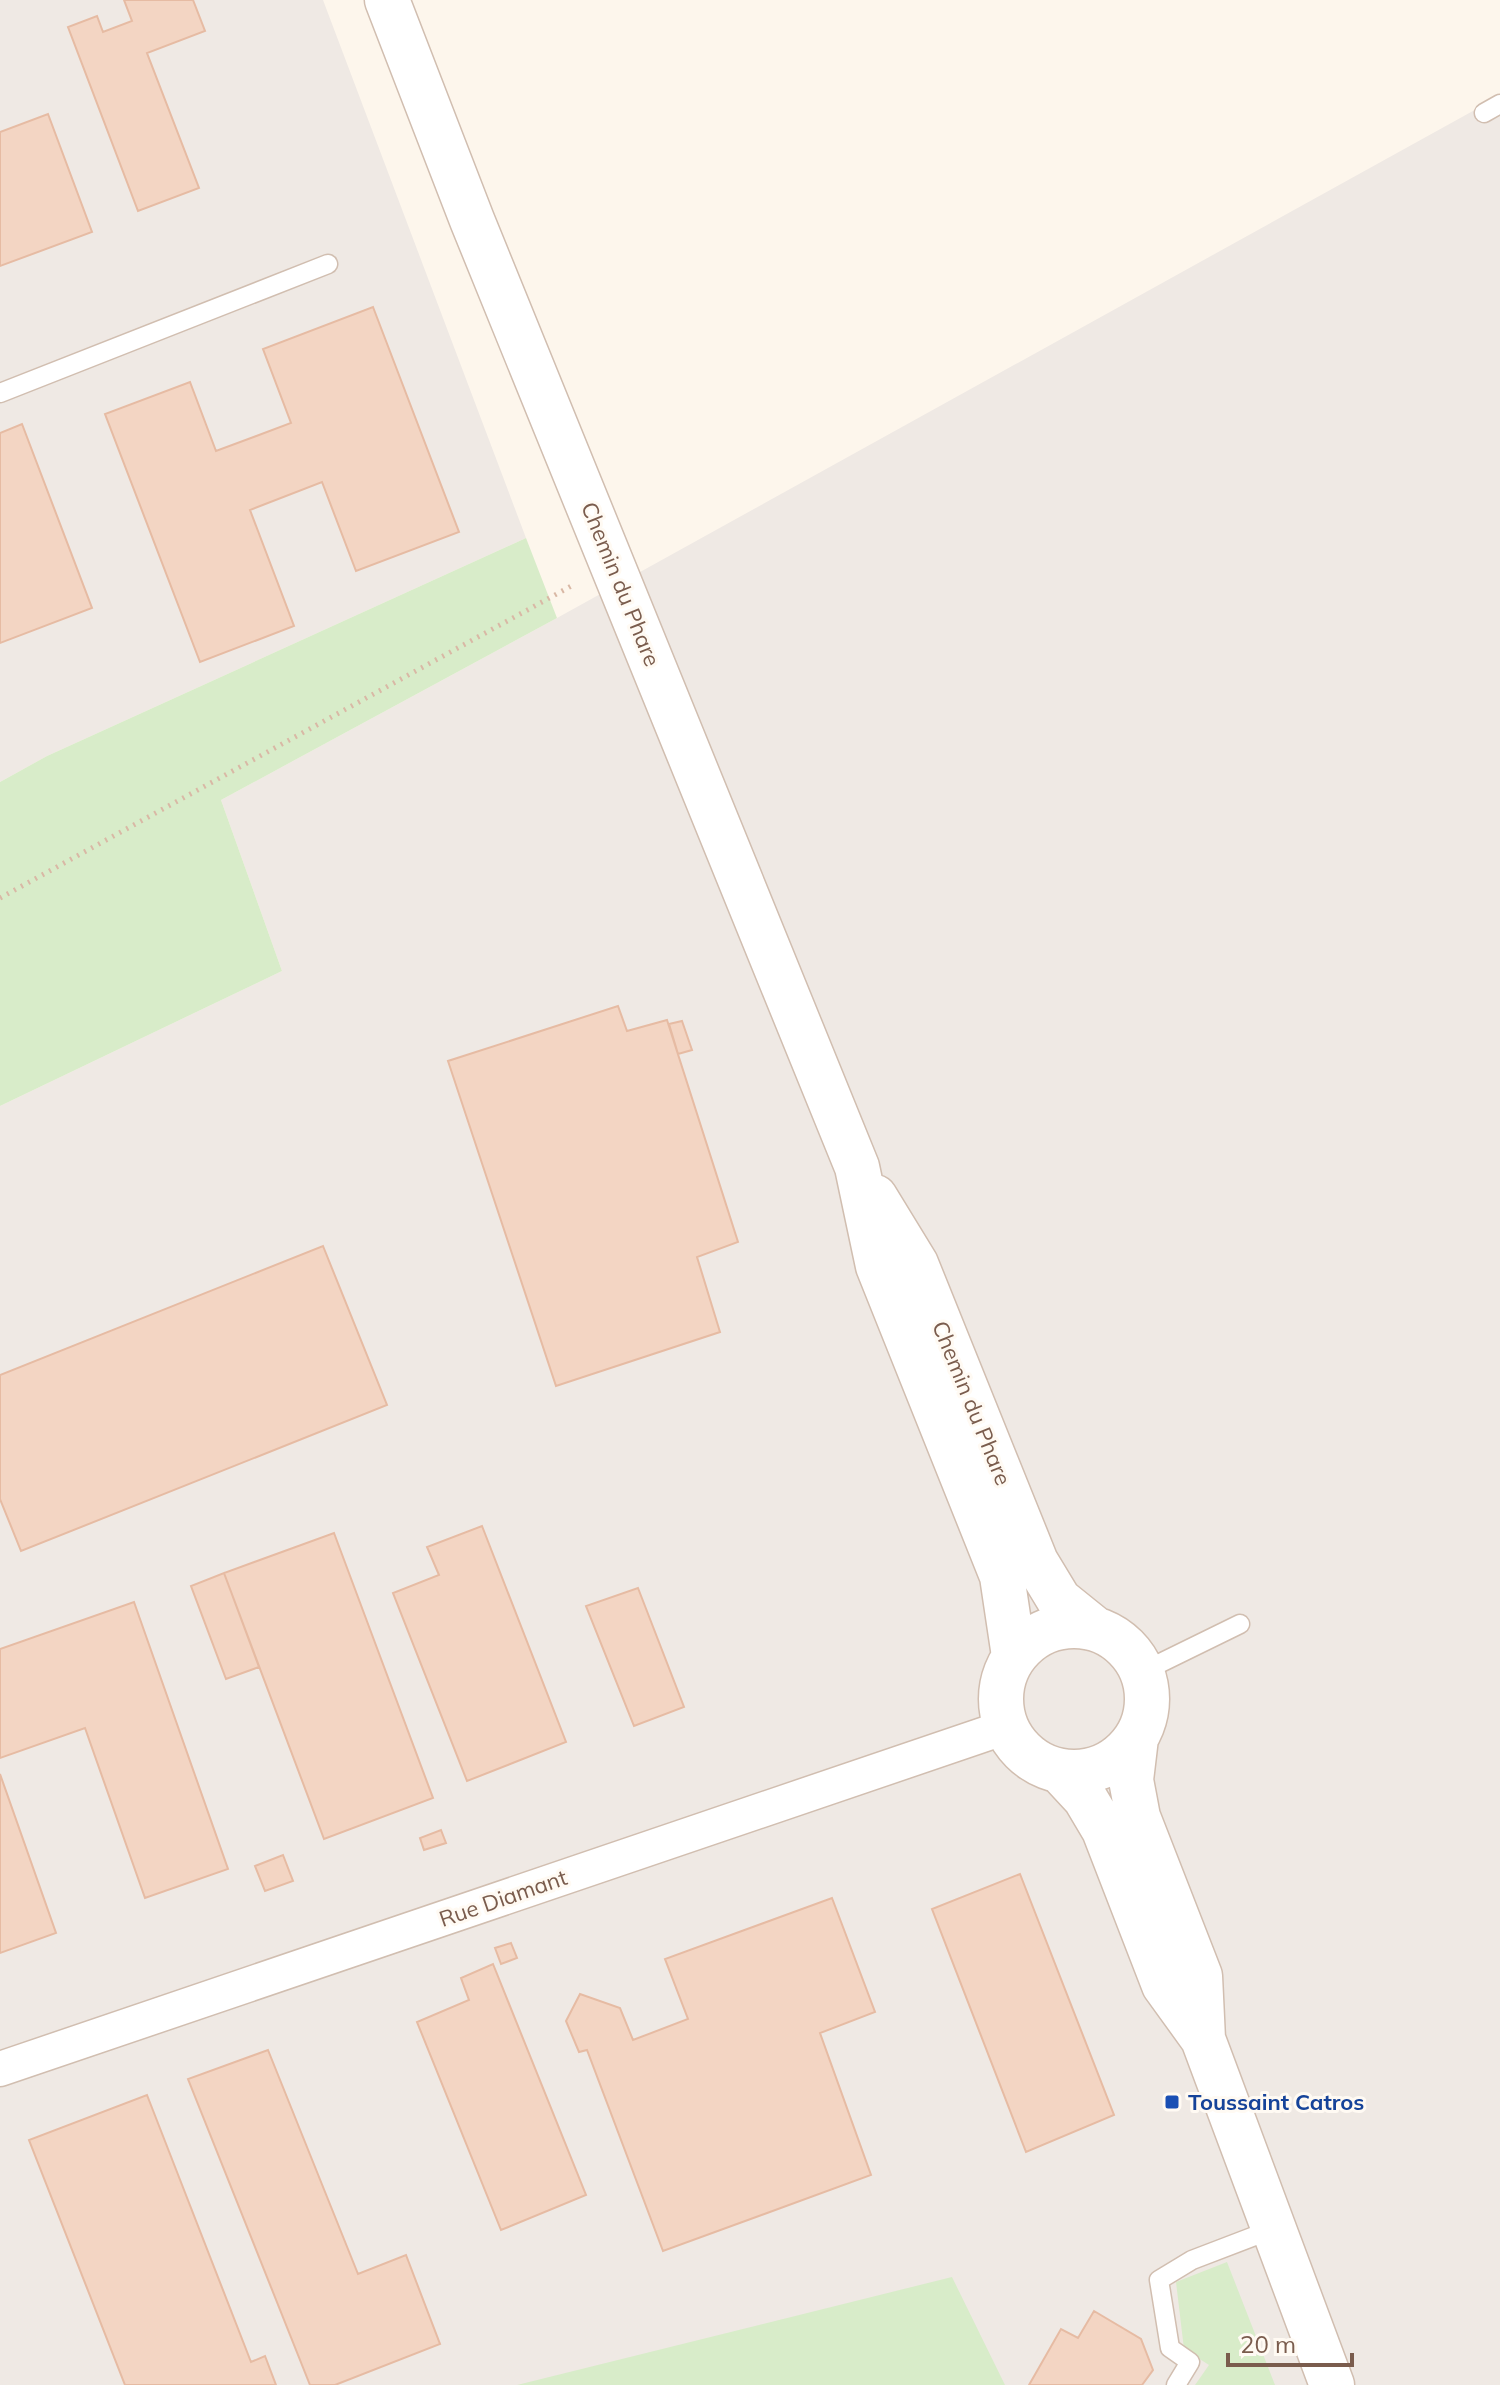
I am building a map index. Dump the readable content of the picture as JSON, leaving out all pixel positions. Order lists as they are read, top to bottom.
{
  "streets": {
    "street": ["Chemin du Phare", "Rue Diamant"]
  },
  "crossings": [
    ["Chemin du Phare", "Rue Diamant"]
  ],
  "places": {
    "transit": ["Toussaint Catros"]
  },
  "scale_bar": "20 m"
}
